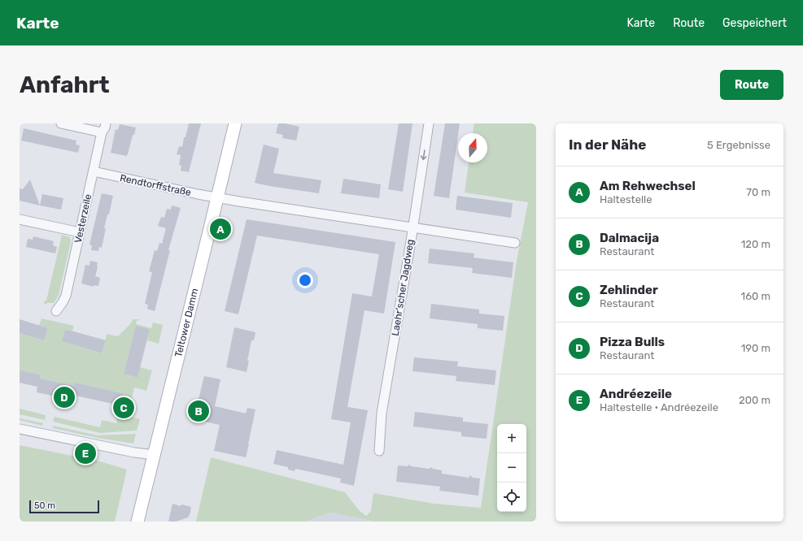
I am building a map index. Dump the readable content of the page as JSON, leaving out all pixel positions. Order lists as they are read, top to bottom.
{
  "streets": {
    "main road": ["Teltower Damm"],
    "street": ["Rendtorffstraße", "Vesterzeile", "Laehr'scher Jagdweg"]
  },
  "crossings": [
    ["Rendtorffstraße", "Vesterzeile"],
    ["Rendtorffstraße", "Laehr'scher Jagdweg"],
    ["Rendtorffstraße", "Teltower Damm"]
  ],
  "scale_bar": "50 m",
  "north": "top",
  "page": {
    "header": "Karte",
    "nav": ["Karte", "Route", "Gespeichert"],
    "buttons": "Route",
    "title": "Anfahrt",
    "heading": ["In der Nähe", "5 Ergebnisse"],
    "list": [
      {
        "mark": "A",
        "name": "Am Rehwechsel",
        "note": "Haltestelle",
        "value": "70 m"
      },
      {
        "mark": "B",
        "name": "Dalmacija",
        "note": "Restaurant",
        "value": "120 m"
      },
      {
        "mark": "C",
        "name": "Zehlinder",
        "note": "Restaurant",
        "value": "160 m"
      },
      {
        "mark": "D",
        "name": "Pizza Bulls",
        "note": "Restaurant",
        "value": "190 m"
      },
      {
        "mark": "E",
        "name": "Andréezeile",
        "note": "Haltestelle · Andréezeile",
        "value": "200 m"
      }
    ],
    "pins": [
      "A",
      "D",
      "C",
      "B",
      "E"
    ],
    "map_buttons": ["+", "−"],
    "scale": "50 m"
  }
}
